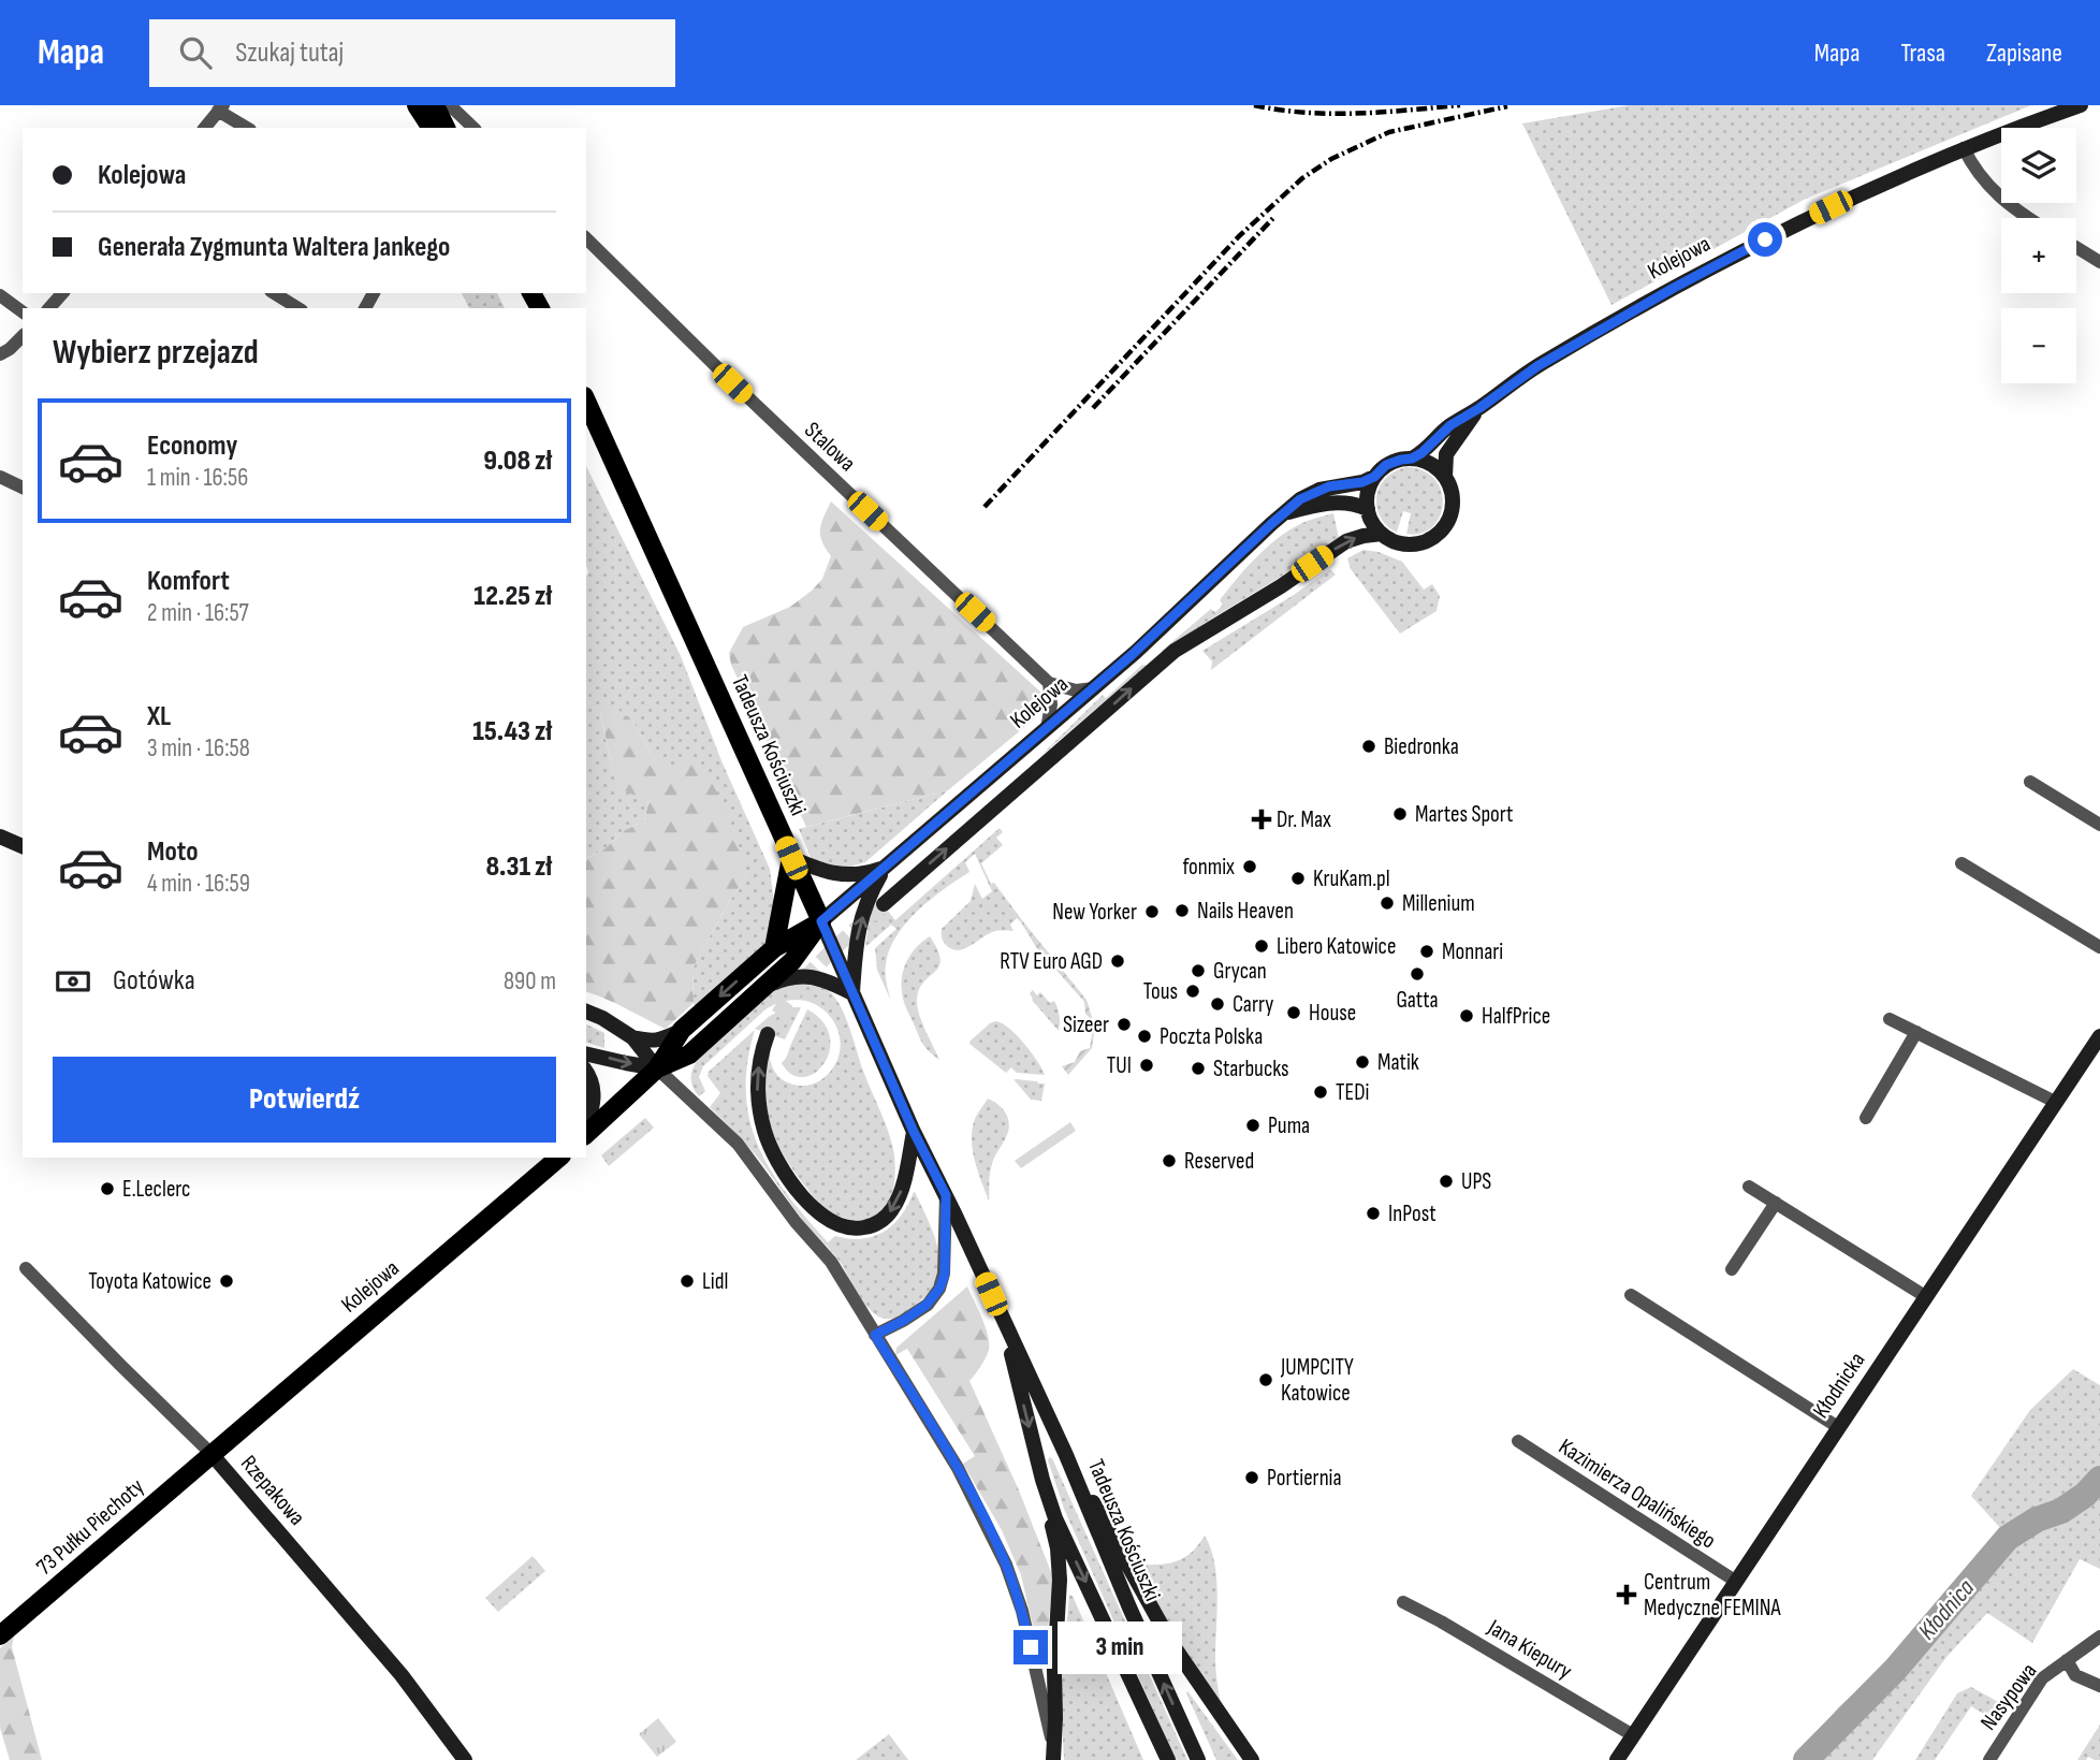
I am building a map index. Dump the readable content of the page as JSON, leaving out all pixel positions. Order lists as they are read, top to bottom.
{
  "streets": {
    "main road": ["Kolejowa", "Tadeusza Kościuszki", "73 Pułku Piechoty"],
    "street": [
      "Stalowa",
      "Kłodnicka",
      "Rzepakowa",
      "Kazimierza Opalińskiego",
      "Jana Kiepury",
      "Nasypowa"
    ]
  },
  "crossings": [
    ["Kolejowa", "Tadeusza Kościuszki"],
    ["Kolejowa", "Rzepakowa"],
    ["Kolejowa", "73 Pułku Piechoty"],
    ["Kłodnicka", "Kazimierza Opalińskiego"],
    ["Kłodnicka", "Jana Kiepury"],
    ["Rzepakowa", "73 Pułku Piechoty"]
  ],
  "water": ["Kłodnica"],
  "places": {
    "other": [
      "Biedronka",
      "Martes Sport",
      "fonmix",
      "KruKam.pl",
      "Millenium",
      "Nails Heaven",
      "New Yorker",
      "Libero Katowice",
      "Monnari",
      "RTV Euro AGD",
      "Grycan",
      "Gatta",
      "Tous",
      "Carry",
      "House",
      "HalfPrice",
      "Sizeer",
      "Poczta Polska",
      "Matik",
      "TUI",
      "Starbucks",
      "TEDi",
      "Puma",
      "Reserved",
      "UPS",
      "E.Leclerc",
      "InPost",
      "Toyota Katowice",
      "Lidl",
      "JUMPCITY Katowice",
      "Portiernia"
    ],
    "health": ["Dr. Max", "Centrum Medyczne FEMINA"]
  },
  "page": {
    "header": "Mapa",
    "search": "Szukaj tutaj",
    "nav": ["Mapa", "Trasa", "Zapisane"],
    "map_buttons": ["+", "−"],
    "banner": ["Kolejowa", "Generała Zygmunta Waltera Jankego"],
    "heading": "Wybierz przejazd",
    "list": [
      {
        "name": "Economy",
        "note": "1 min · 16:56",
        "value": "9.08 zł"
      },
      {
        "name": "Komfort",
        "note": "2 min · 16:57",
        "value": "12.25 zł"
      },
      {
        "name": "XL",
        "note": "3 min · 16:58",
        "value": "15.43 zł"
      },
      {
        "name": "Moto",
        "note": "4 min · 16:59",
        "value": "8.31 zł"
      }
    ],
    "pay": ["Gotówka", "890 m"],
    "buttons": "Potwierdź",
    "bubble": "3 min"
  }
}
